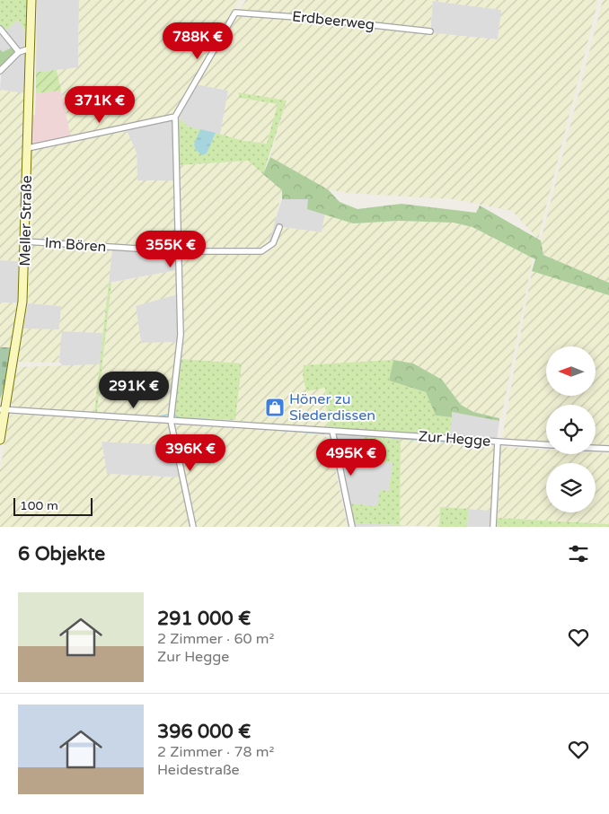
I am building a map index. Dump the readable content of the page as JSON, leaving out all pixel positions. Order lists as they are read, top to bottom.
{
  "streets": {
    "main road": ["Meller Straße"],
    "street": ["Erdbeerweg", "Im Bören", "Zur Hegge"]
  },
  "crossings": [
    ["Meller Straße", "Im Bören"],
    ["Meller Straße", "Zur Hegge"]
  ],
  "places": {
    "shop": ["Höner zu Siederdissen"]
  },
  "scale_bar": "100 m",
  "north": "left",
  "page": {
    "price": [
      "788K €",
      "371K €",
      "355K €",
      "291K €",
      "396K €",
      "495K €"
    ],
    "scale": "100 m",
    "heading": "6 Objekte",
    "list": [
      {
        "name": "291 000 €",
        "note": "2 Zimmer · 60 m² · Zur Hegge"
      },
      {
        "name": "396 000 €",
        "note": "2 Zimmer · 78 m² · Heidestraße"
      }
    ]
  }
}
